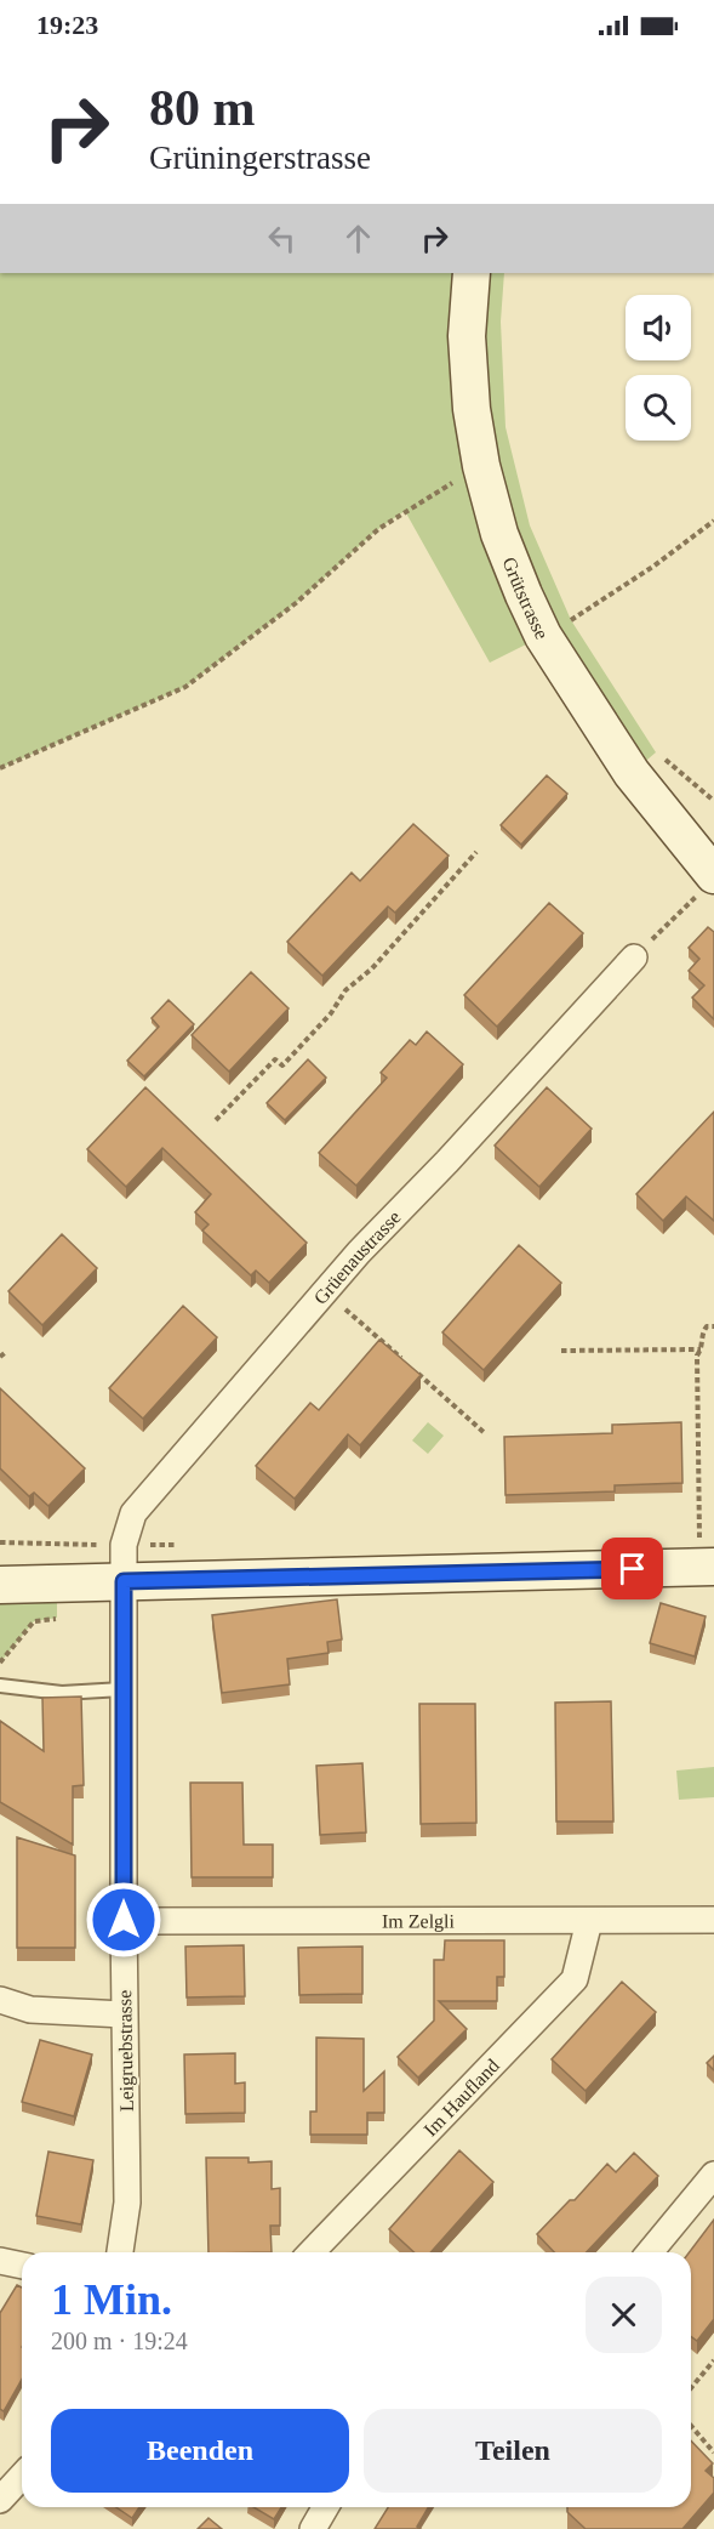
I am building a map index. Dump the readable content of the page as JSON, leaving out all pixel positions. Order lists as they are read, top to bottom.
{
  "streets": {
    "main road": ["Grütstrasse"],
    "street": [
      "Grüenaustrasse",
      "Im Zelgli",
      "Leigruebstrasse",
      "Im Haufland"
    ]
  },
  "crossings": [
    ["Grüenaustrasse", "Leigruebstrasse"],
    ["Im Zelgli", "Leigruebstrasse"],
    ["Im Zelgli", "Im Haufland"]
  ],
  "page": {
    "status": "19:23",
    "turn": ["80 m", "Grüningerstrasse"],
    "heading": ["1 Min.", "200 m · 19:24"],
    "buttons": ["Beenden", "Teilen"]
  }
}
